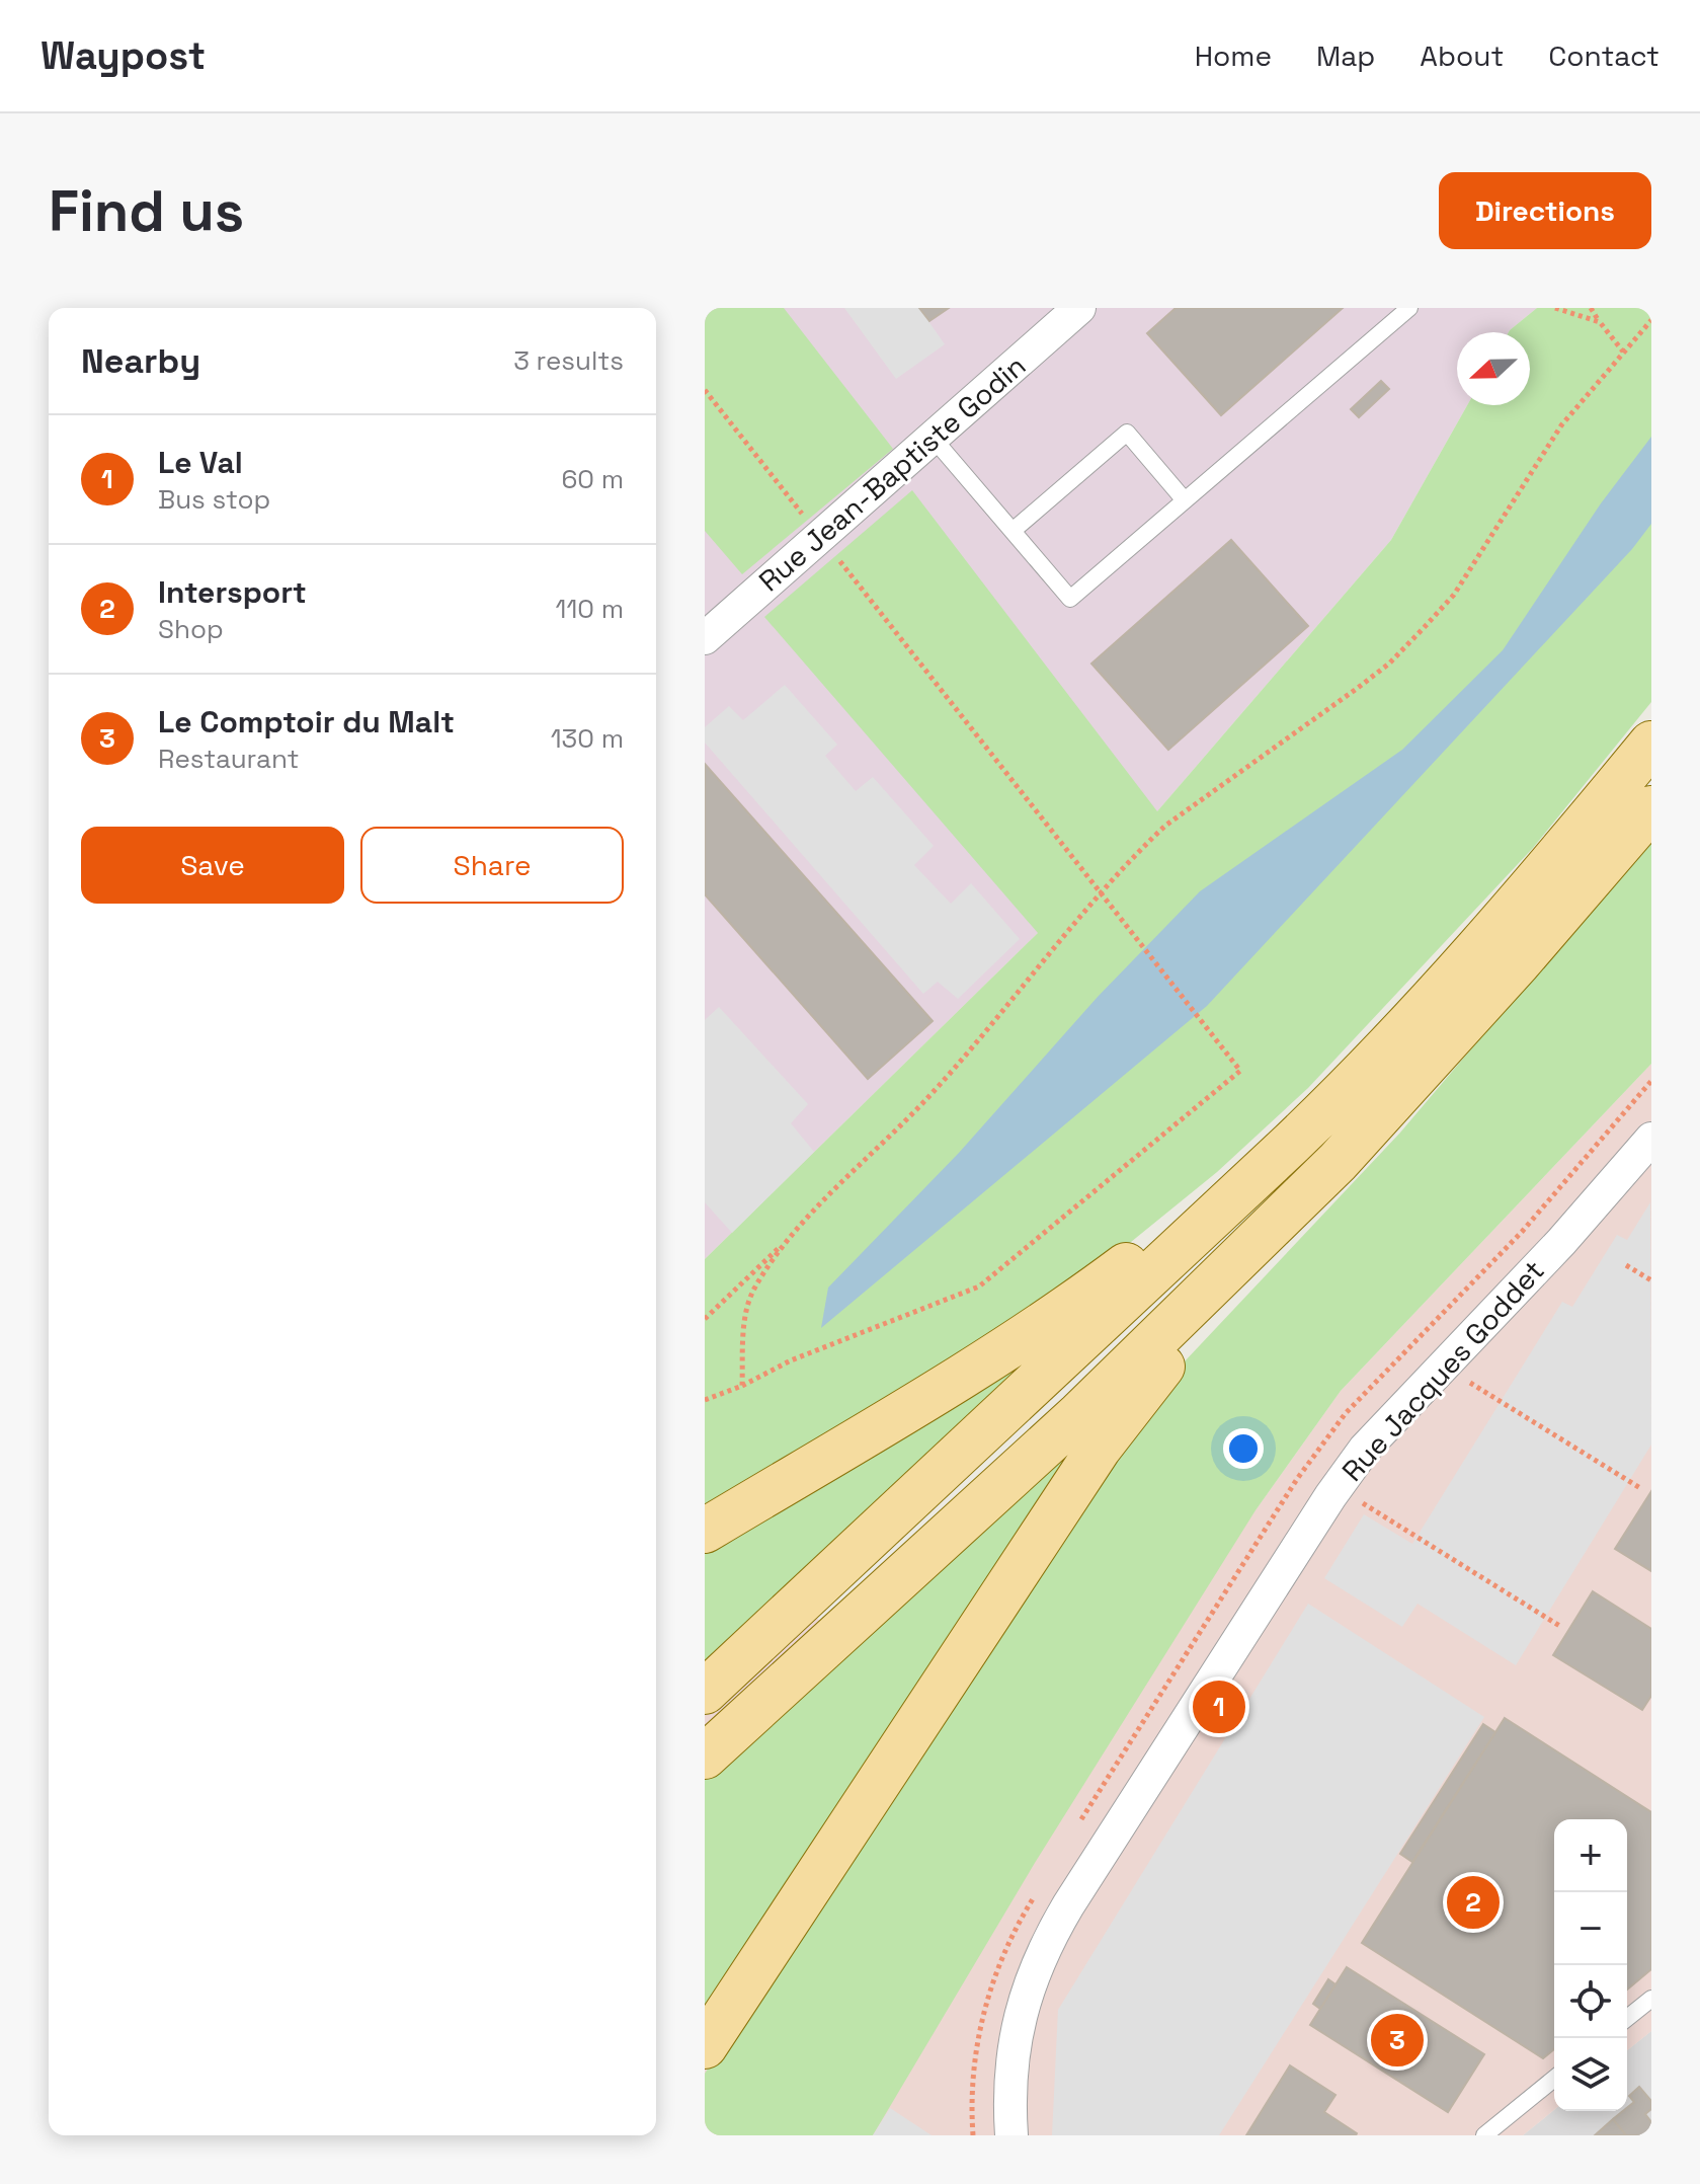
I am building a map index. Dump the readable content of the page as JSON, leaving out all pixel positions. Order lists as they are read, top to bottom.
{
  "streets": {
    "street": ["Rue Jean-Baptiste Godin", "Rue Jacques Goddet"]
  },
  "north": "left",
  "page": {
    "header": "Waypost",
    "nav": [
      "Home",
      "Map",
      "About",
      "Contact"
    ],
    "buttons": [
      "Directions",
      ["Save", "Share"]
    ],
    "title": "Find us",
    "heading": ["Nearby", "3 results"],
    "list": [
      {
        "mark": "1",
        "name": "Le Val",
        "note": "Bus stop",
        "value": "60 m"
      },
      {
        "mark": "2",
        "name": "Intersport",
        "note": "Shop",
        "value": "110 m"
      },
      {
        "mark": "3",
        "name": "Le Comptoir du Malt",
        "note": "Restaurant",
        "value": "130 m"
      }
    ],
    "pins": ["1", "2", "3"],
    "map_buttons": ["+", "−"]
  }
}
